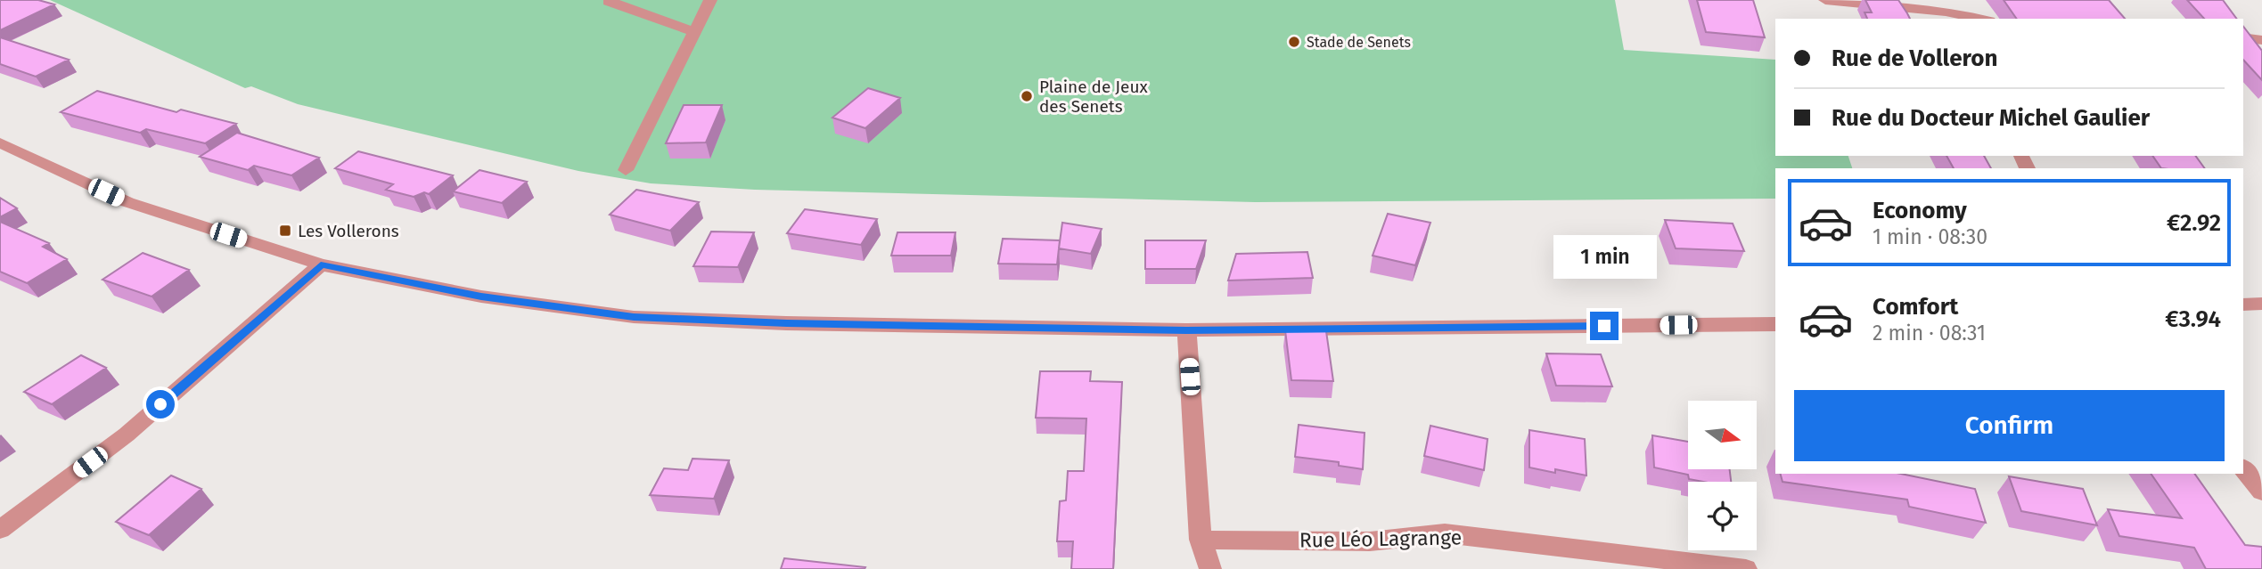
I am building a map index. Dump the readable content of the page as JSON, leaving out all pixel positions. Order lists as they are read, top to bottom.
{
  "streets": {
    "street": ["Rue Léo Lagrange"]
  },
  "places": {
    "other": ["Stade de Senets", "Plaine de Jeux des Senets"],
    "transit": ["Les Vollerons"]
  },
  "north": "right",
  "page": {
    "banner": ["Rue de Volleron", "Rue du Docteur Michel Gaulier"],
    "list": [
      {
        "name": "Economy",
        "note": "1 min · 08:30",
        "value": "€2.92"
      },
      {
        "name": "Comfort",
        "note": "2 min · 08:31",
        "value": "€3.94"
      }
    ],
    "bubble": "1 min",
    "buttons": "Confirm"
  }
}
